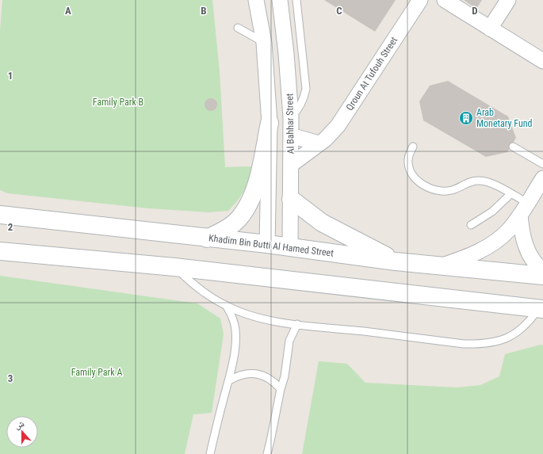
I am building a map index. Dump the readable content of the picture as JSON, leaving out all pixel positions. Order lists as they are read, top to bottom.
{
  "streets": {
    "street": ["Qroun At Tufouh Street", "Al Bahhar Street", "Khadim Bin Butti Al Hamed Street"]
  },
  "crossings": [
    ["Qroun At Tufouh Street", "Al Bahhar Street"],
    ["Al Bahhar Street", "Khadim Bin Butti Al Hamed Street"]
  ],
  "parks": ["Family Park B", "Family Park A"],
  "places": {
    "building": ["Arab Monetary Fund"]
  },
  "north": "top",
  "grid": {
    "columns": [
      "A",
      "B",
      "C",
      "D"
    ],
    "rows": ["1", "2", "3"]
  }
}
